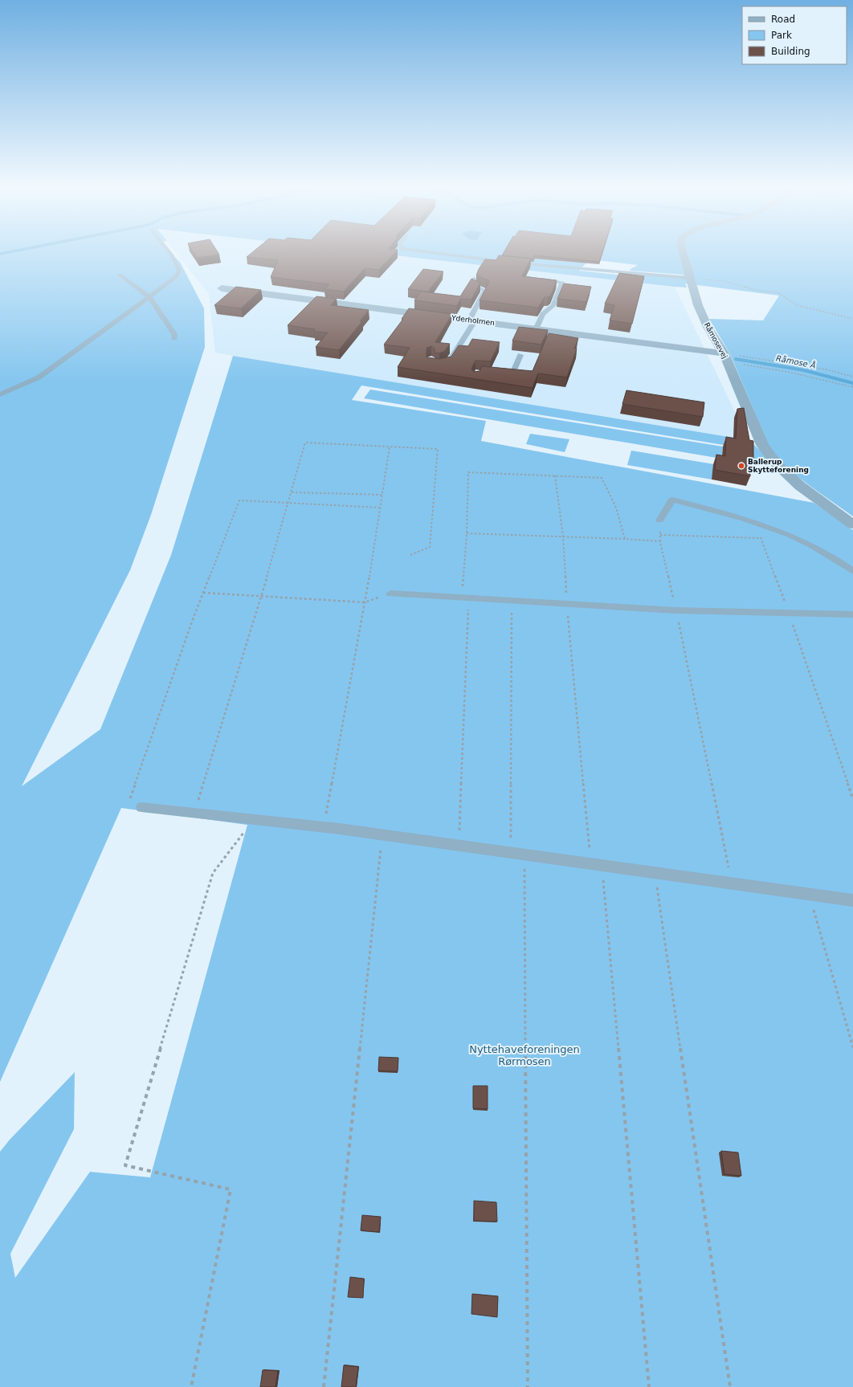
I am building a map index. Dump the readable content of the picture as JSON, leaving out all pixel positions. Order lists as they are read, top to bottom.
{
  "streets": {
    "street": ["Yderholmen", "Råmosevej"]
  },
  "crossings": [
    ["Yderholmen", "Råmosevej"]
  ],
  "water": ["Råmose Å"],
  "parks": ["Nyttehaveforeningen Rørmosen"],
  "places": ["Ballerup Skytteforening"],
  "legend": ["Road", "Park", "Building"]
}
